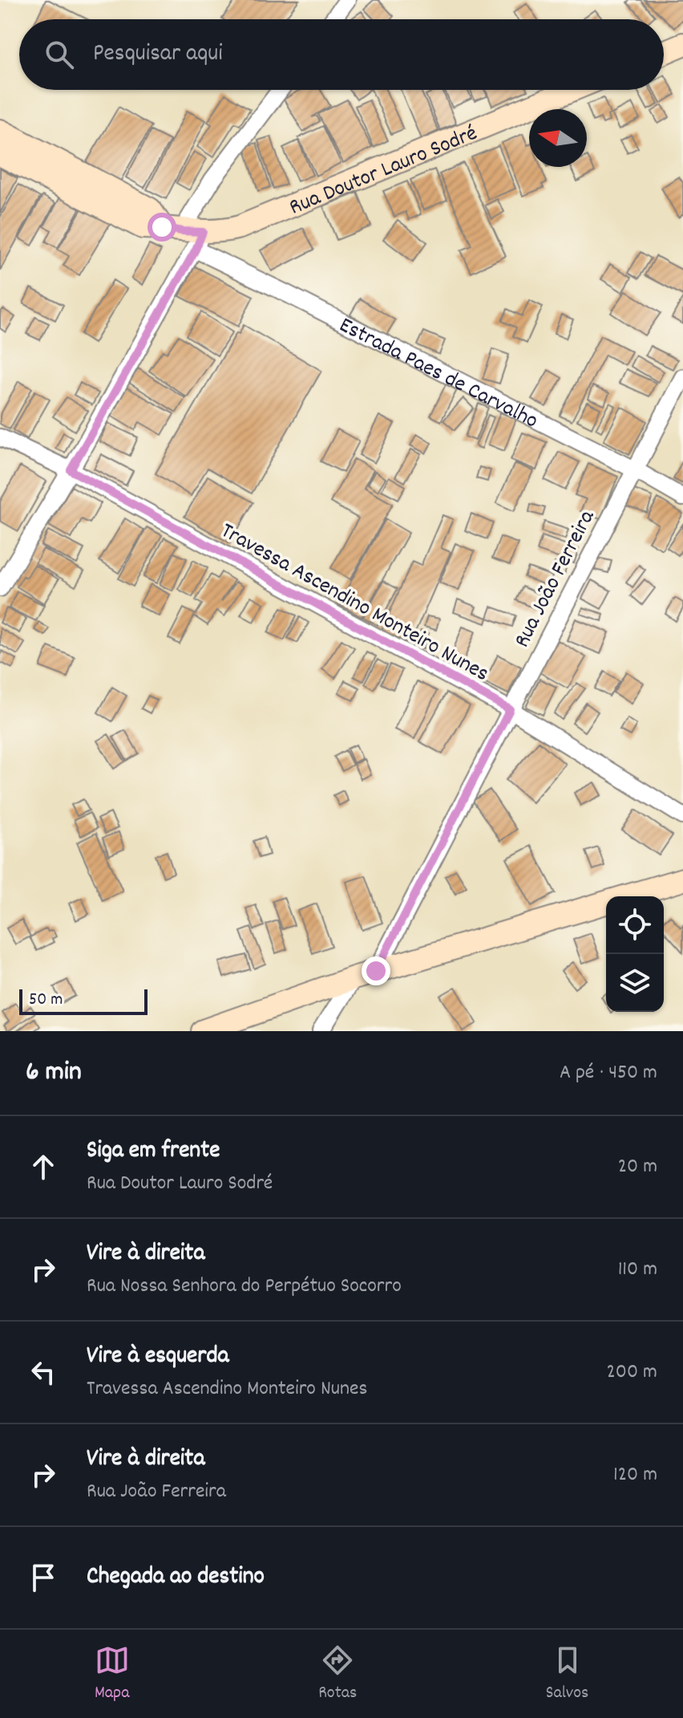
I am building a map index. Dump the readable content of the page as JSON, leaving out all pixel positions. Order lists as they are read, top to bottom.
{
  "streets": {
    "main road": ["Rua Doutor Lauro Sodré", "Estrada Paes de Carvalho"],
    "street": ["Rua João Ferreira", "Travessa Ascendino Monteiro Nunes"]
  },
  "crossings": [
    ["Rua Doutor Lauro Sodré", "Estrada Paes de Carvalho"],
    ["Estrada Paes de Carvalho", "Rua João Ferreira"],
    ["Rua João Ferreira", "Travessa Ascendino Monteiro Nunes"]
  ],
  "scale_bar": "50 m",
  "north": "left",
  "page": {
    "search": "Pesquisar aqui",
    "scale": "50 m",
    "heading": ["6 min", "A pé · 450 m"],
    "list": [
      ["Siga em frente", "Rua Doutor Lauro Sodré", "20 m"],
      ["Vire à direita", "Rua Nossa Senhora do Perpétuo Socorro", "110 m"],
      ["Vire à esquerda", "Travessa Ascendino Monteiro Nunes", "200 m"],
      ["Vire à direita", "Rua João Ferreira", "120 m"],
      "Chegada ao destino"
    ],
    "nav": ["Mapa", "Rotas", "Salvos"]
  }
}
